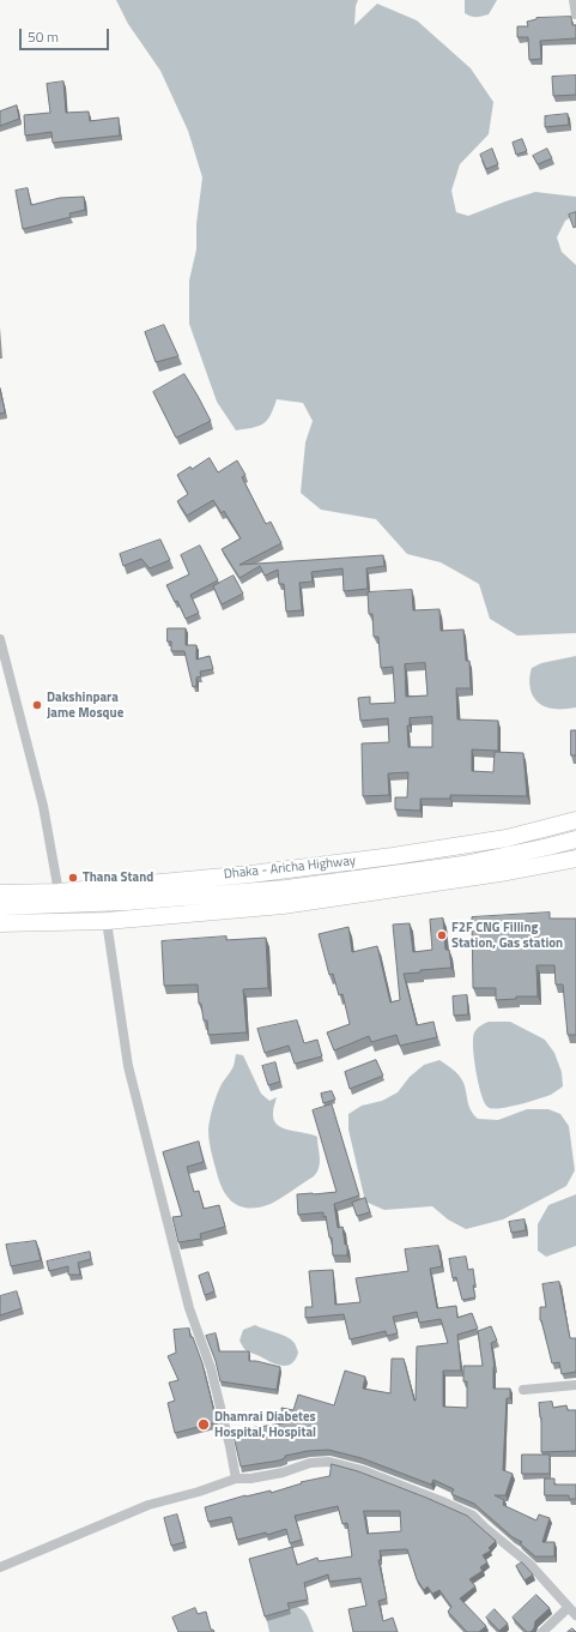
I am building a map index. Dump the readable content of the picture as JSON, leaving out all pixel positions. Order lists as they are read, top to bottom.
{
  "streets": {
    "highway": ["Dhaka - Aricha Highway"]
  },
  "places": [
    "Dakshinpara Jame Mosque",
    "Thana Stand",
    "F2F CNG Filling Station, Gas station",
    "Dhamrai Diabetes Hospital, Hospital"
  ],
  "scale_bar": "50 m"
}
